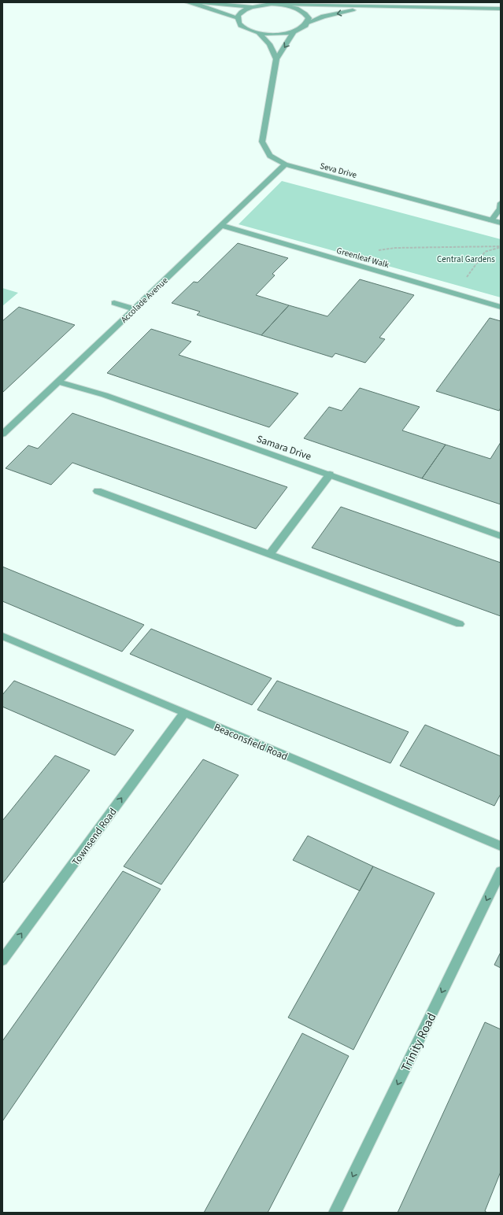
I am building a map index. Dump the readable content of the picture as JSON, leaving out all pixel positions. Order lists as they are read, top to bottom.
{
  "streets": {
    "street": [
      "Seva Drive",
      "Greenleaf Walk",
      "Accolade Avenue",
      "Samara Drive",
      "Beaconsfield Road",
      "Townsend Road",
      "Trinity Road"
    ]
  },
  "crossings": [
    ["Seva Drive", "Accolade Avenue"],
    ["Greenleaf Walk", "Accolade Avenue"],
    ["Accolade Avenue", "Samara Drive"],
    ["Beaconsfield Road", "Townsend Road"]
  ],
  "one_way": ["Townsend Road", "Trinity Road"],
  "parks": ["Central Gardens"]
}
